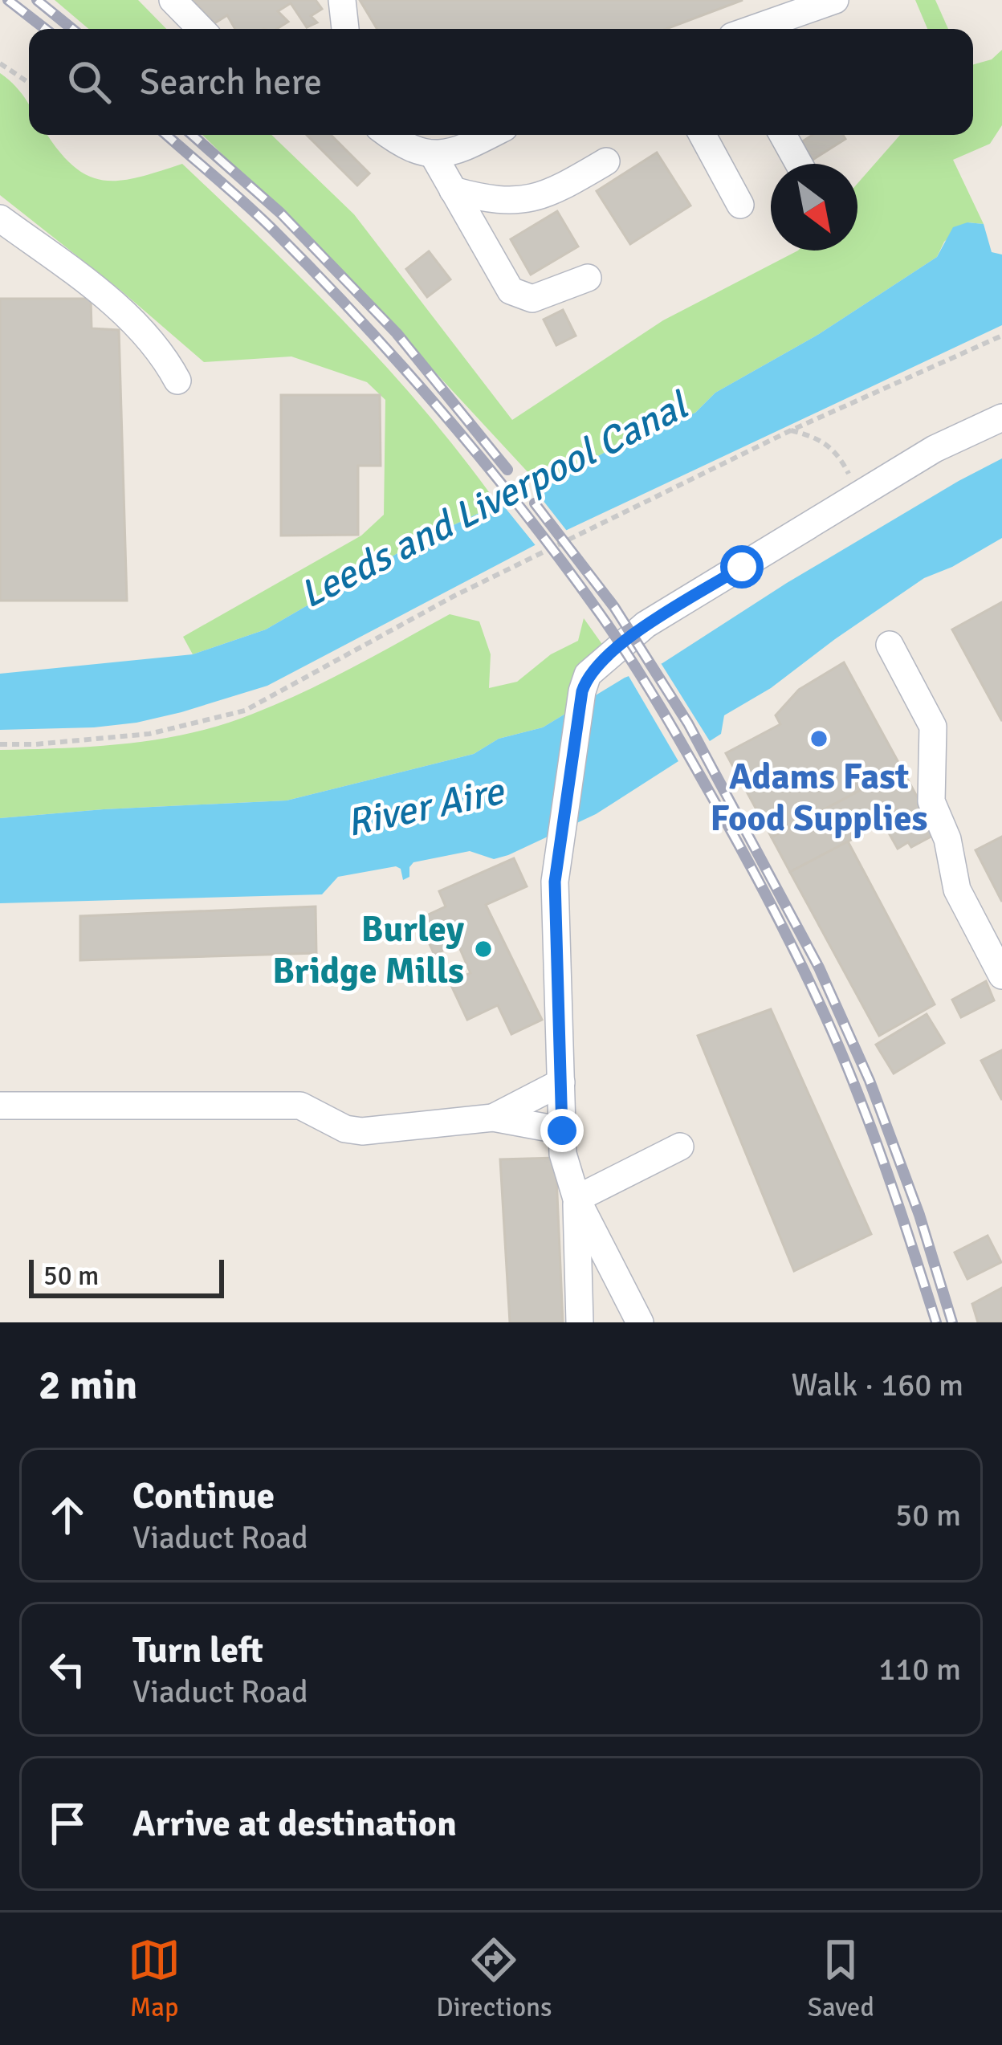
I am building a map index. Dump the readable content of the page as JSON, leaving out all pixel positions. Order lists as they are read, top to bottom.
{
  "water": ["Leeds and Liverpool Canal", "River Aire"],
  "places": ["Adams Fast Food Supplies", "Burley Bridge Mills"],
  "scale_bar": "50 m",
  "north": "bottom right",
  "page": {
    "search": "Search here",
    "scale": "50 m",
    "heading": ["2 min", "Walk · 160 m"],
    "list": [
      ["Continue", "Viaduct Road", "50 m"],
      ["Turn left", "Viaduct Road", "110 m"],
      "Arrive at destination"
    ],
    "nav": ["Map", "Directions", "Saved"]
  }
}
